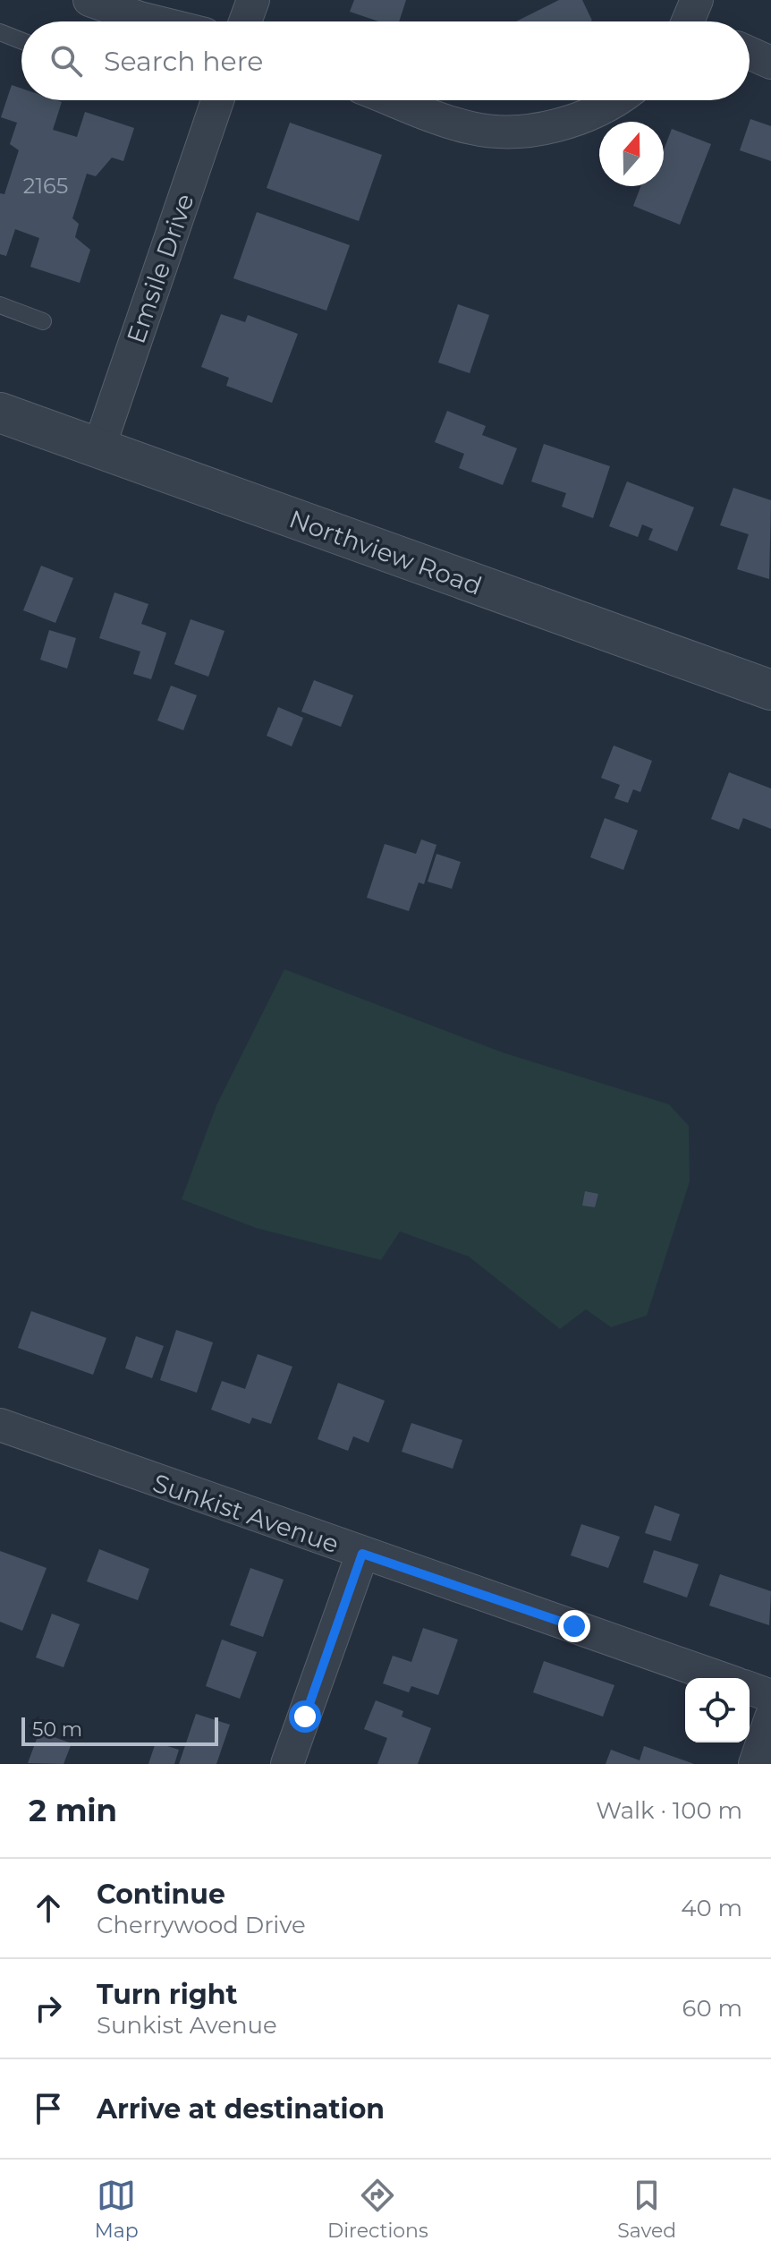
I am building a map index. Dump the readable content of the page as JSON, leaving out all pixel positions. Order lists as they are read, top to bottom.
{
  "streets": {
    "street": ["Emsile Drive", "Northview Road", "Sunkist Avenue"]
  },
  "crossings": [
    ["Emsile Drive", "Northview Road"]
  ],
  "house_numbers": ["2165"],
  "scale_bar": "50 m",
  "north": "top",
  "page": {
    "search": "Search here",
    "scale": "50 m",
    "heading": ["2 min", "Walk · 100 m"],
    "list": [
      ["Continue", "Cherrywood Drive", "40 m"],
      ["Turn right", "Sunkist Avenue", "60 m"],
      "Arrive at destination"
    ],
    "nav": ["Map", "Directions", "Saved"]
  }
}
